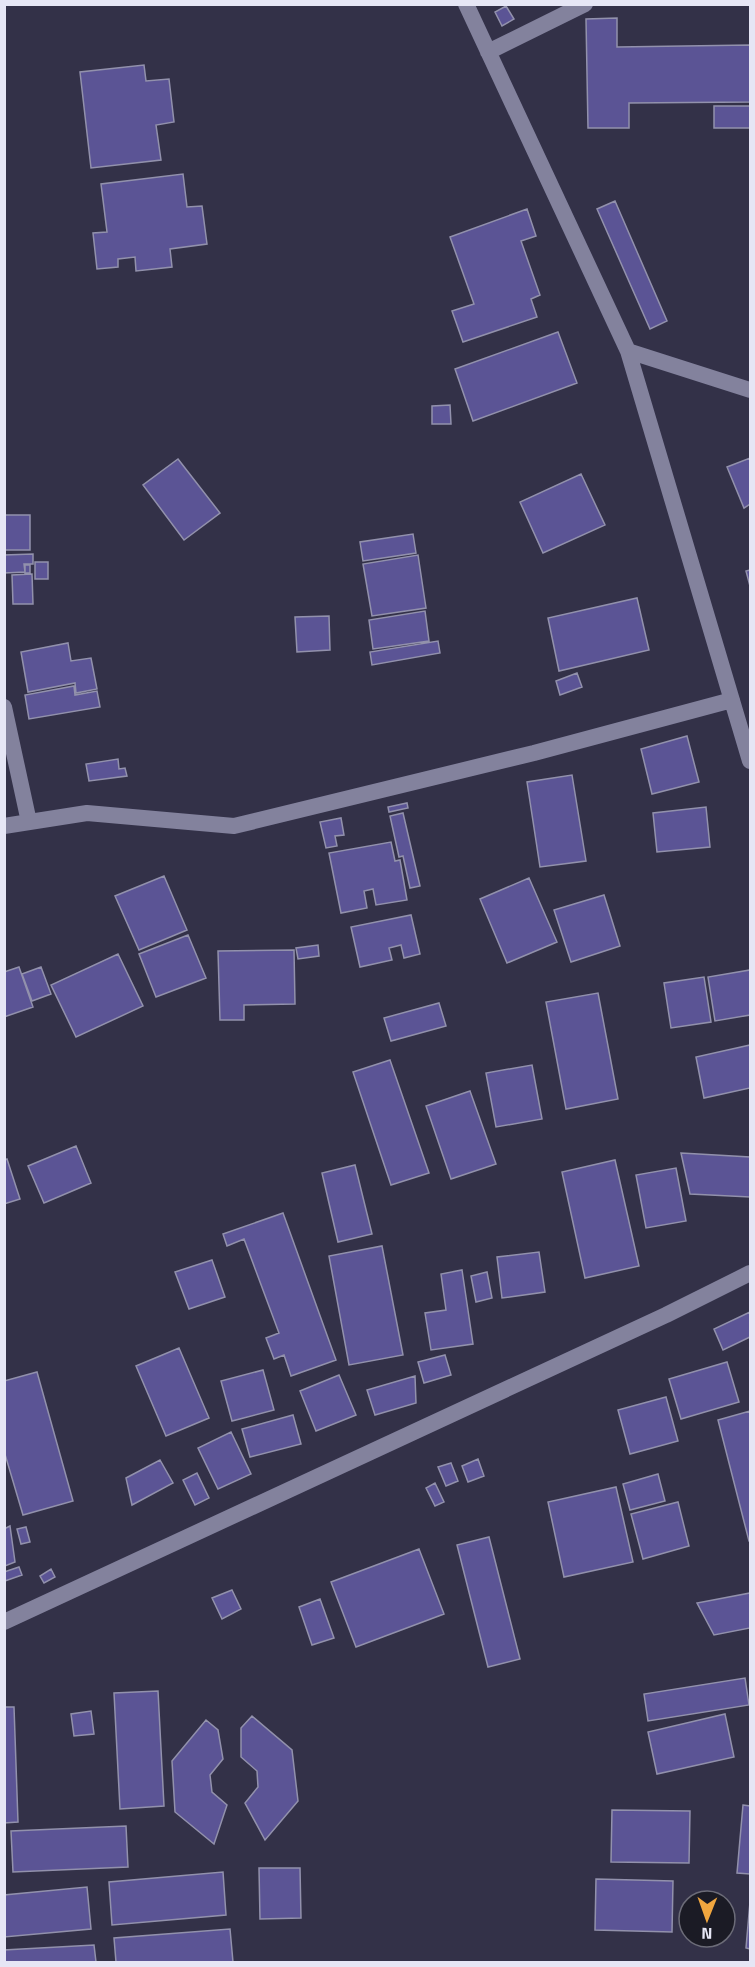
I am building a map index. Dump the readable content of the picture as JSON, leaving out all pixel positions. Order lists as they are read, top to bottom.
{
  "north": "bottom"
}
